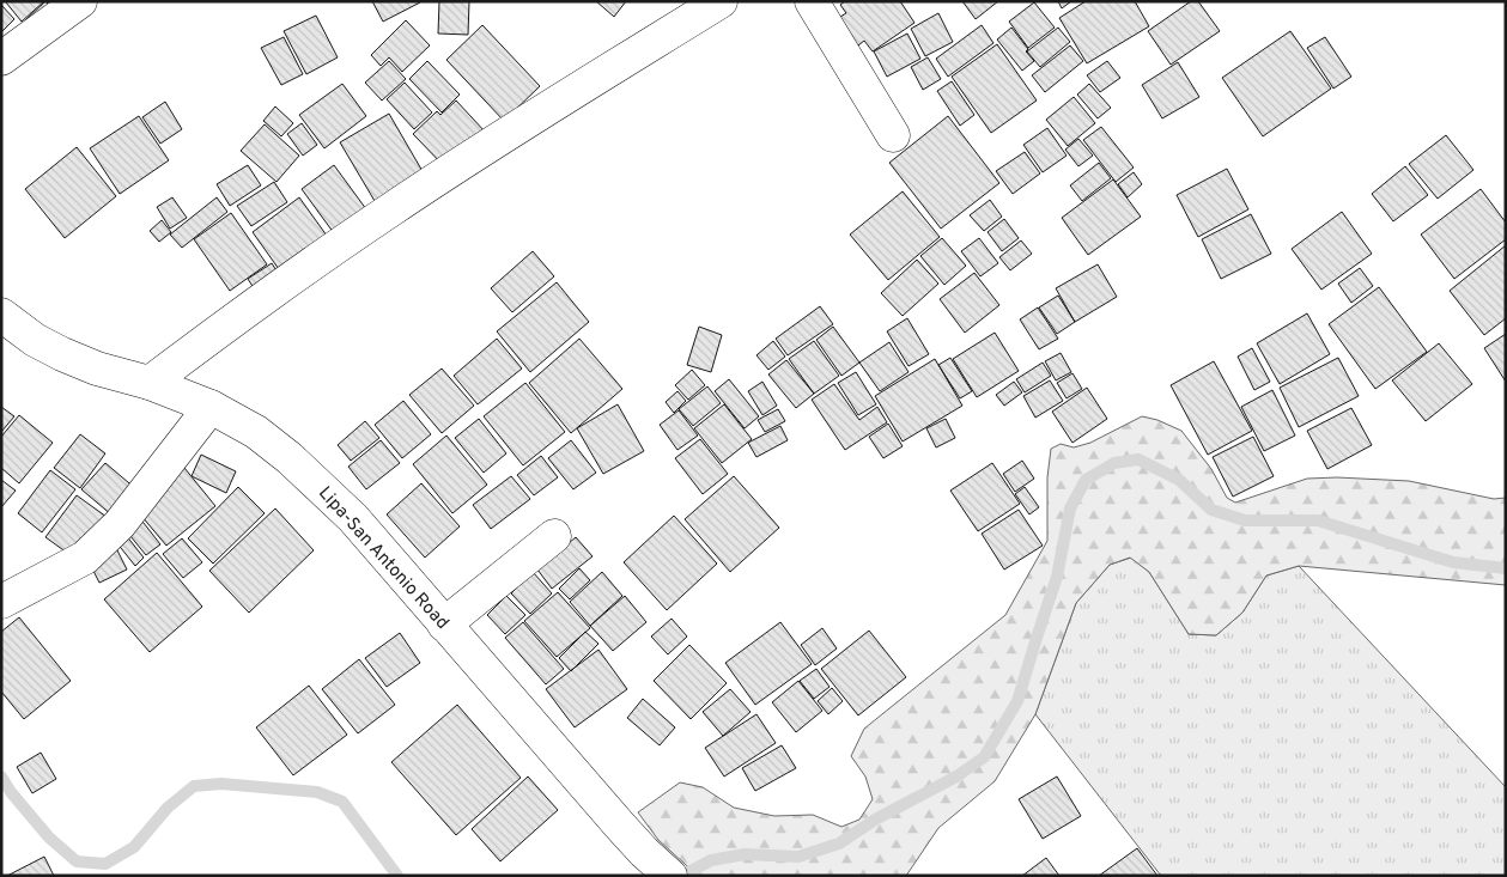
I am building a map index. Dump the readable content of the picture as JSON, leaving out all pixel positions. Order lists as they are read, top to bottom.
{
  "streets": {
    "street": ["Lipa-San Antonio Road"]
  }
}
